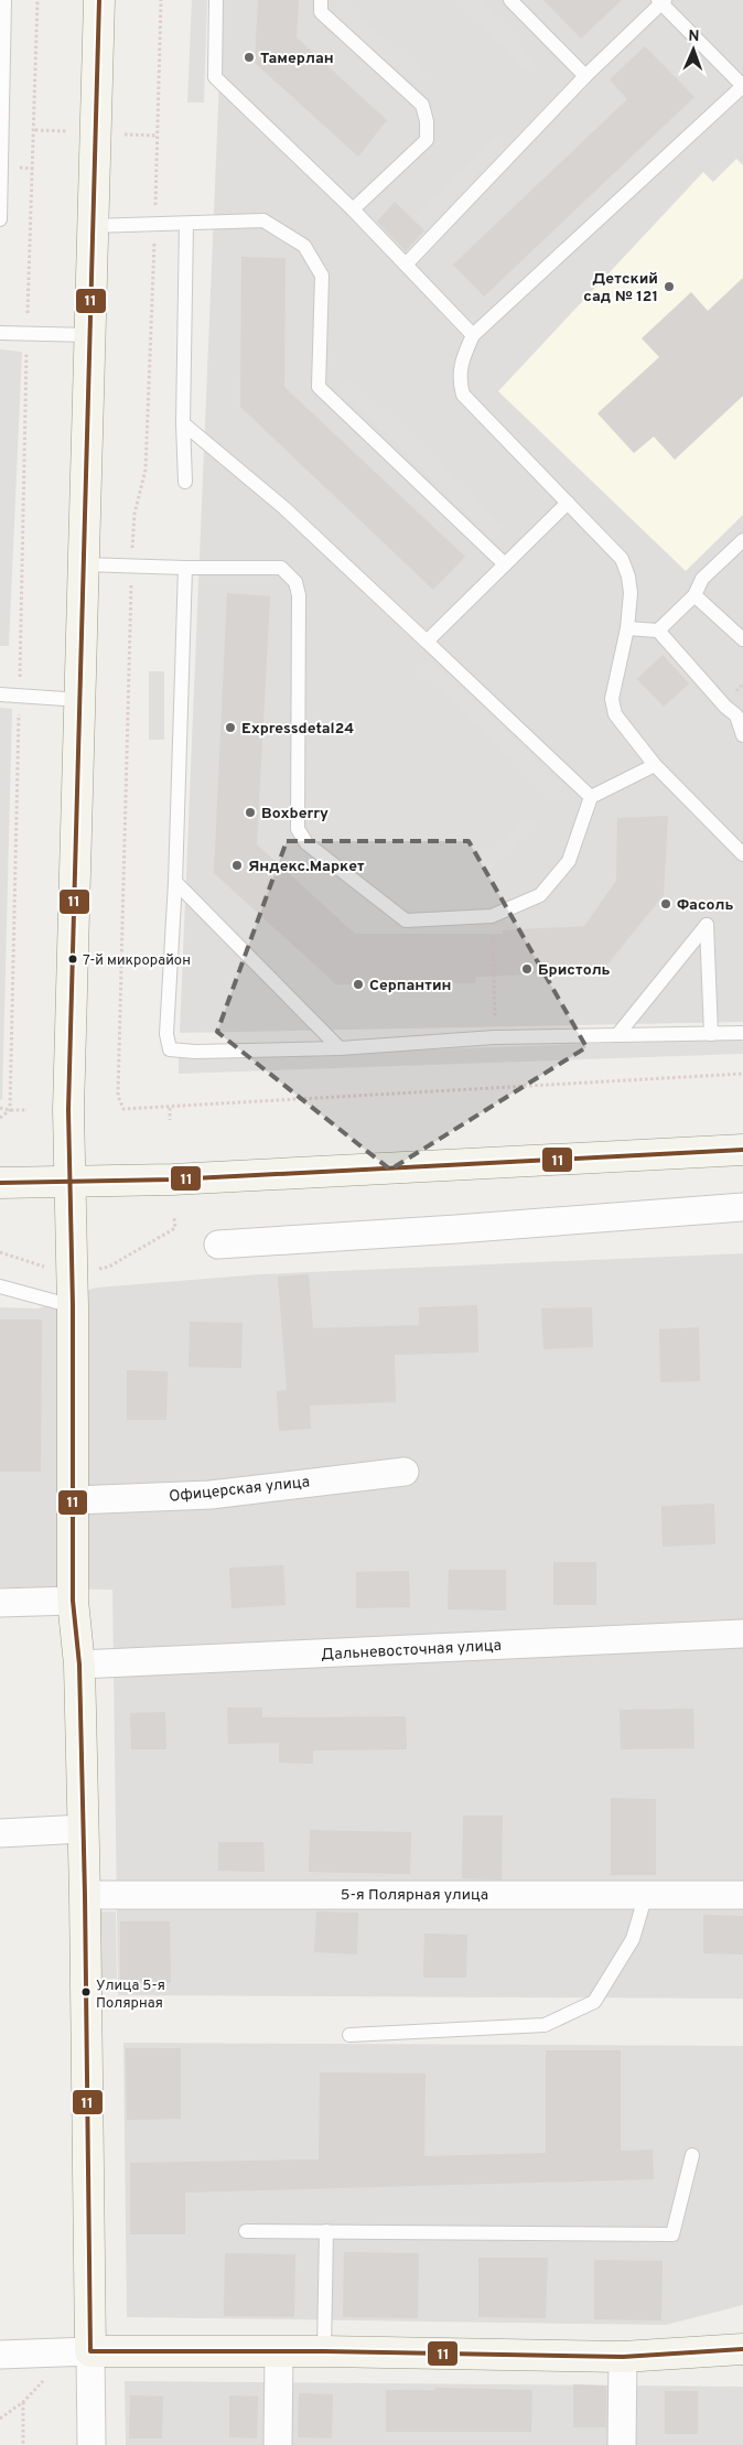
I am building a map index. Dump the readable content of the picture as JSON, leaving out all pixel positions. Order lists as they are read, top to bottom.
{
  "streets": {
    "street": ["Офицерская улица", "Дальневосточная улица", "5-я Полярная улица"]
  },
  "places": [
    "Тамерлан",
    "Детский сад № 121",
    "Expressdetal24",
    "Boxberry",
    "Яндекс.Маркет",
    "Фасоль",
    "7-й микрорайон",
    "Бристоль",
    "Серпантин",
    "Улица 5-я Полярная"
  ],
  "lines": ["transit line 11"],
  "north": "top"
}
